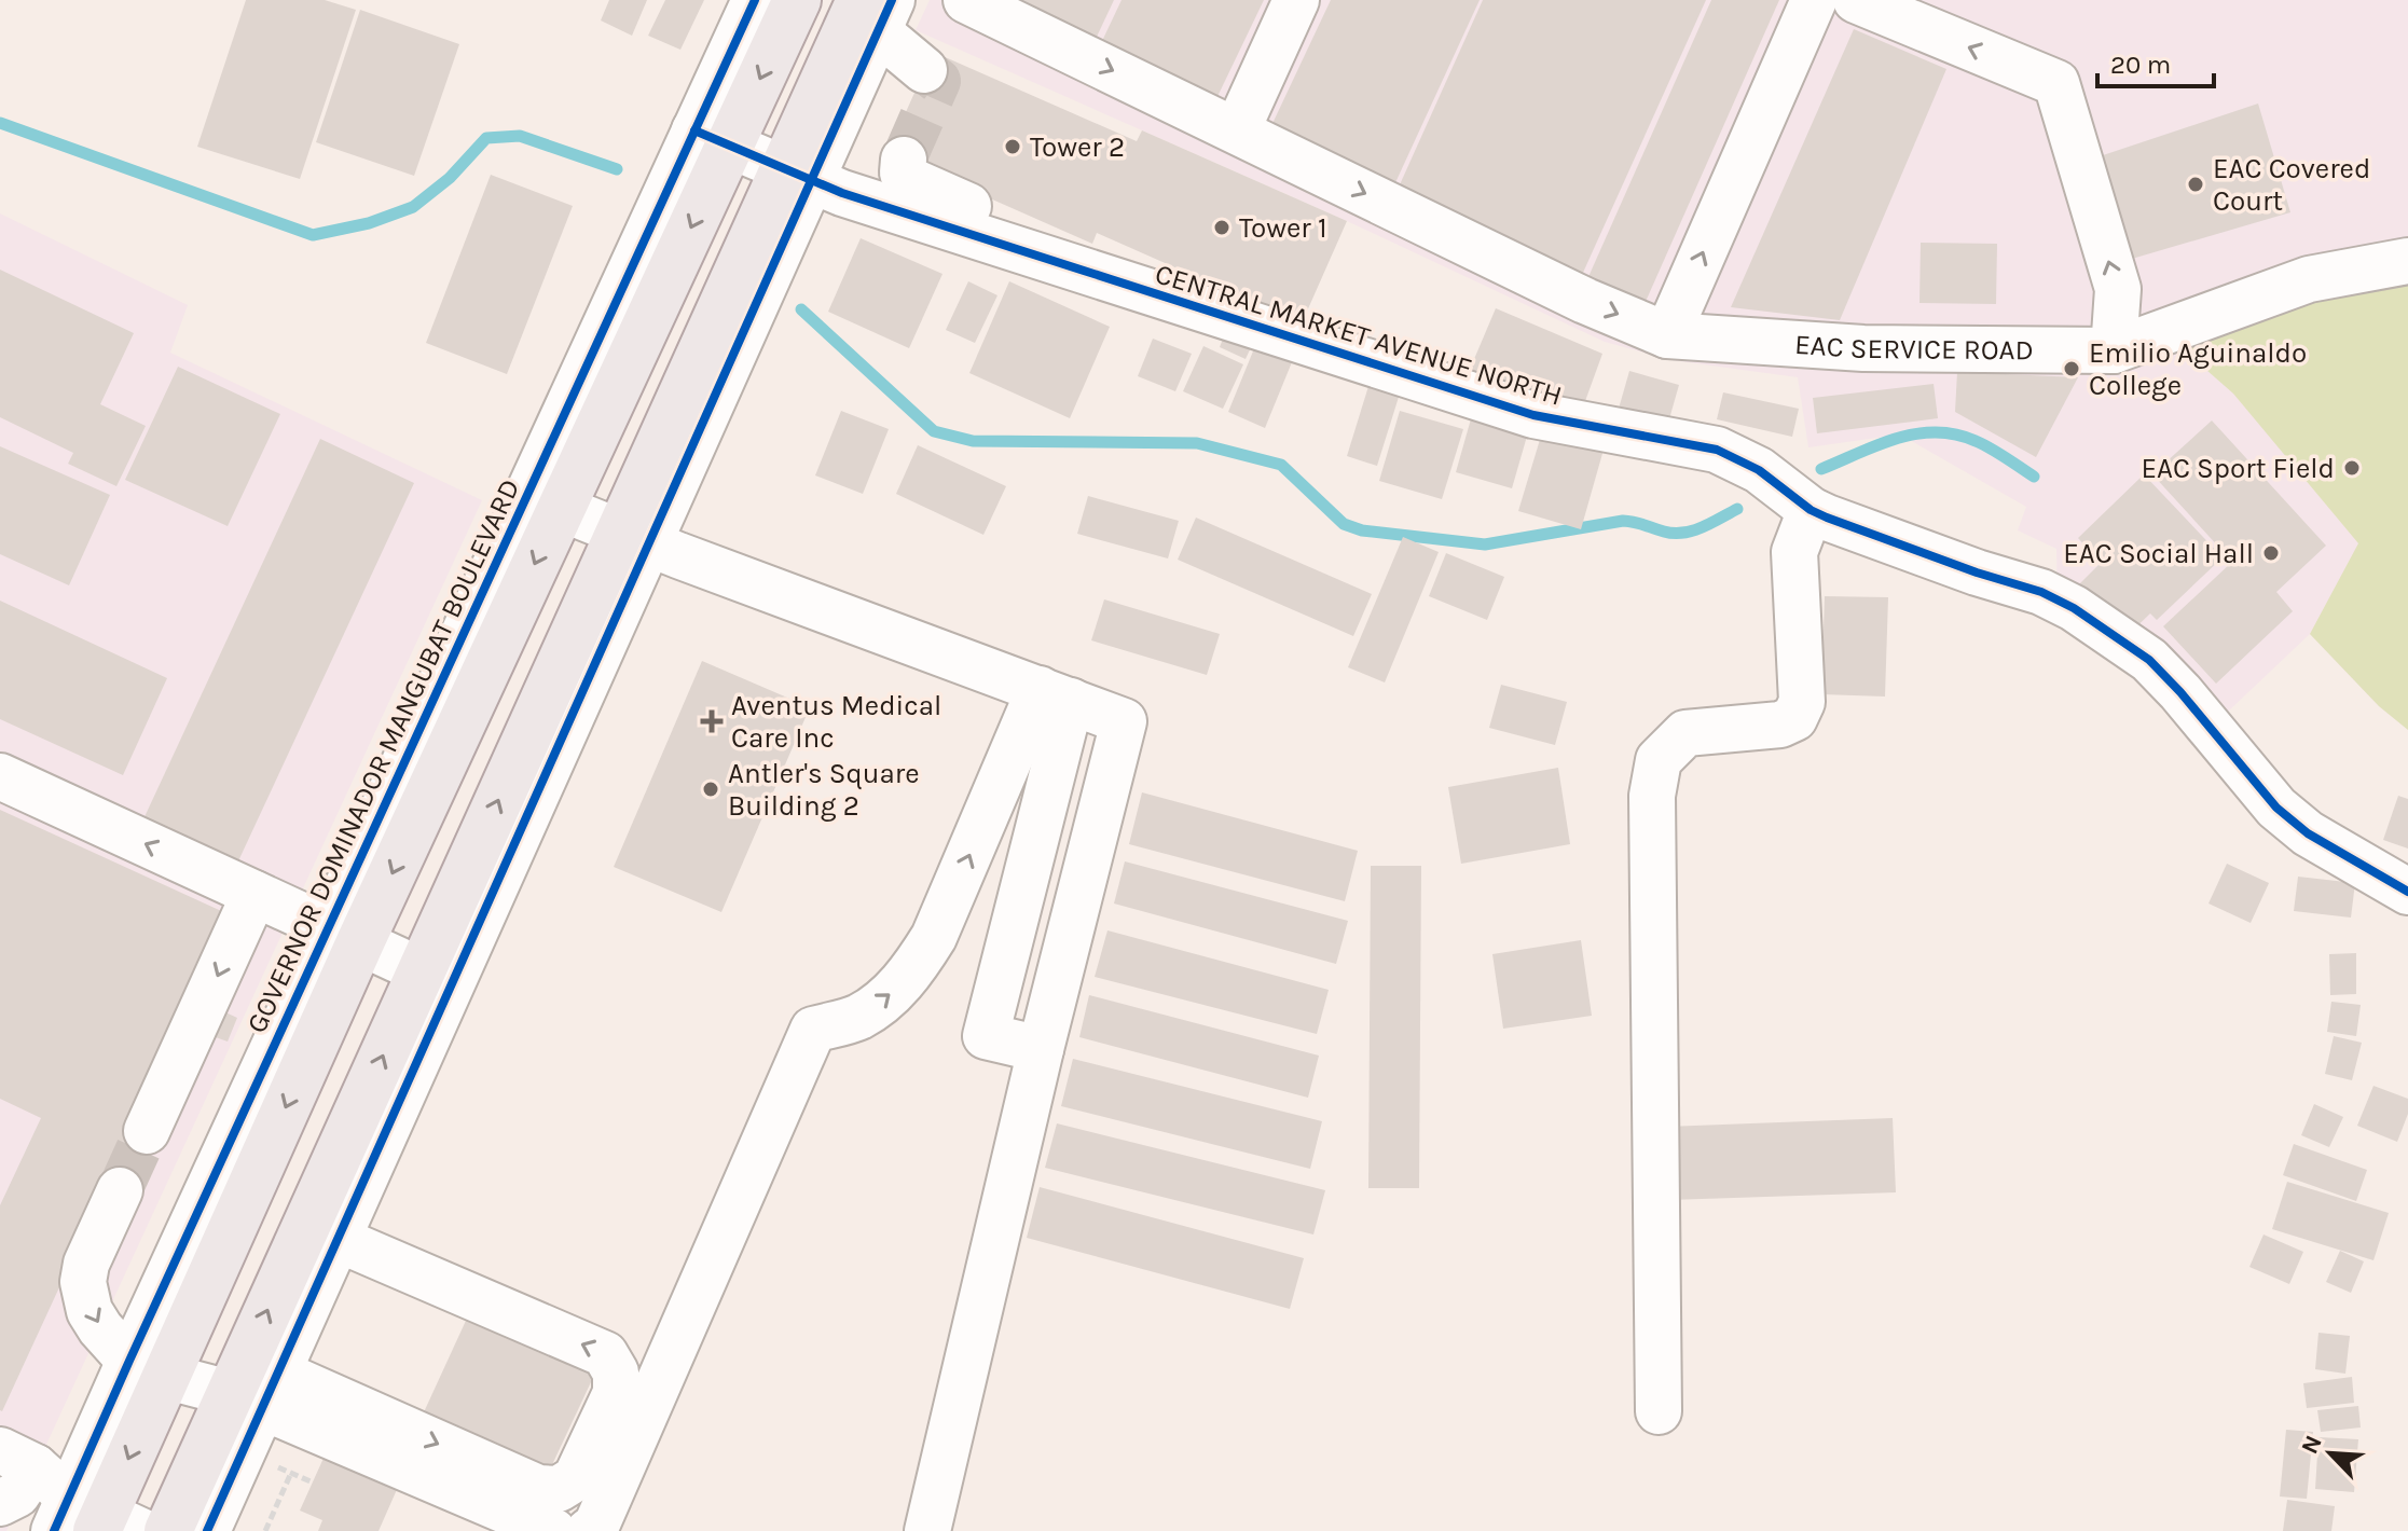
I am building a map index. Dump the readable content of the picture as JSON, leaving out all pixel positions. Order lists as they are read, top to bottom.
{
  "streets": {
    "main road": ["GOVERNOR DOMINADOR MANGUBAT BOULEVARD"],
    "street": ["CENTRAL MARKET AVENUE NORTH", "EAC SERVICE ROAD"]
  },
  "crossings": [
    ["CENTRAL MARKET AVENUE NORTH", "GOVERNOR DOMINADOR MANGUBAT BOULEVARD"]
  ],
  "one_way": ["EAC SERVICE ROAD"],
  "places": {
    "other": [
      "Tower 2",
      "EAC Covered Court",
      "Tower 1",
      "Emilio Aguinaldo College",
      "EAC Sport Field",
      "EAC Social Hall",
      "Antler's Square Building 2"
    ],
    "health": ["Aventus Medical Care Inc"]
  },
  "scale_bar": "20 m",
  "north": "top left"
}
